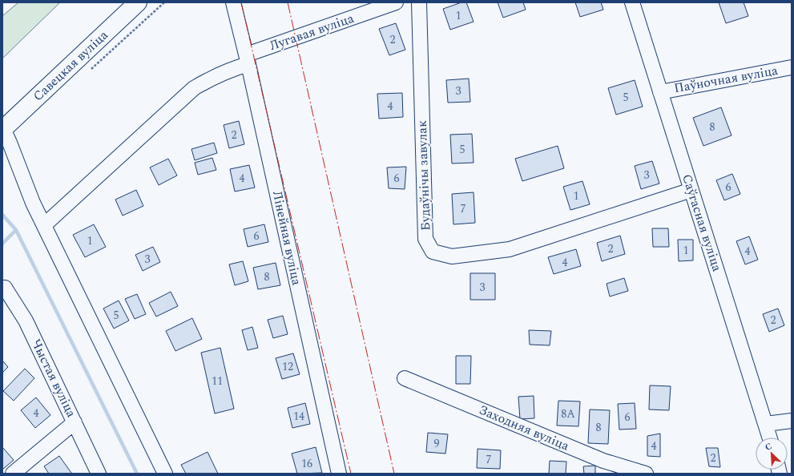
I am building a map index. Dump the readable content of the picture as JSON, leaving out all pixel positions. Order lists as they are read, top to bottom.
{
  "streets": {
    "main road": ["Савецкая вуліца"],
    "street": [
      "Лугавая вуліца",
      "Паўночная вуліца",
      "Будаўнічы завулак",
      "Саўгасная вуліца",
      "Лінейная вуліца",
      "Чыстая вуліца",
      "Заходняя вуліца"
    ]
  },
  "crossings": [
    ["Лугавая вуліца", "Лінейная вуліца"],
    ["Паўночная вуліца", "Саўгасная вуліца"],
    ["Будаўнічы завулак", "Саўгасная вуліца"]
  ],
  "house_numbers": [
    "1",
    "2",
    "3",
    "5",
    "4",
    "8",
    "2",
    "5",
    "3",
    "4",
    "6",
    "6",
    "1",
    "7",
    "6",
    "1",
    "2",
    "1",
    "4",
    "3",
    "4",
    "8",
    "3",
    "5",
    "2",
    "12",
    "11",
    "4",
    "8А",
    "14",
    "6",
    "8",
    "9",
    "4",
    "2",
    "7",
    "16"
  ],
  "north": "top left"
}
